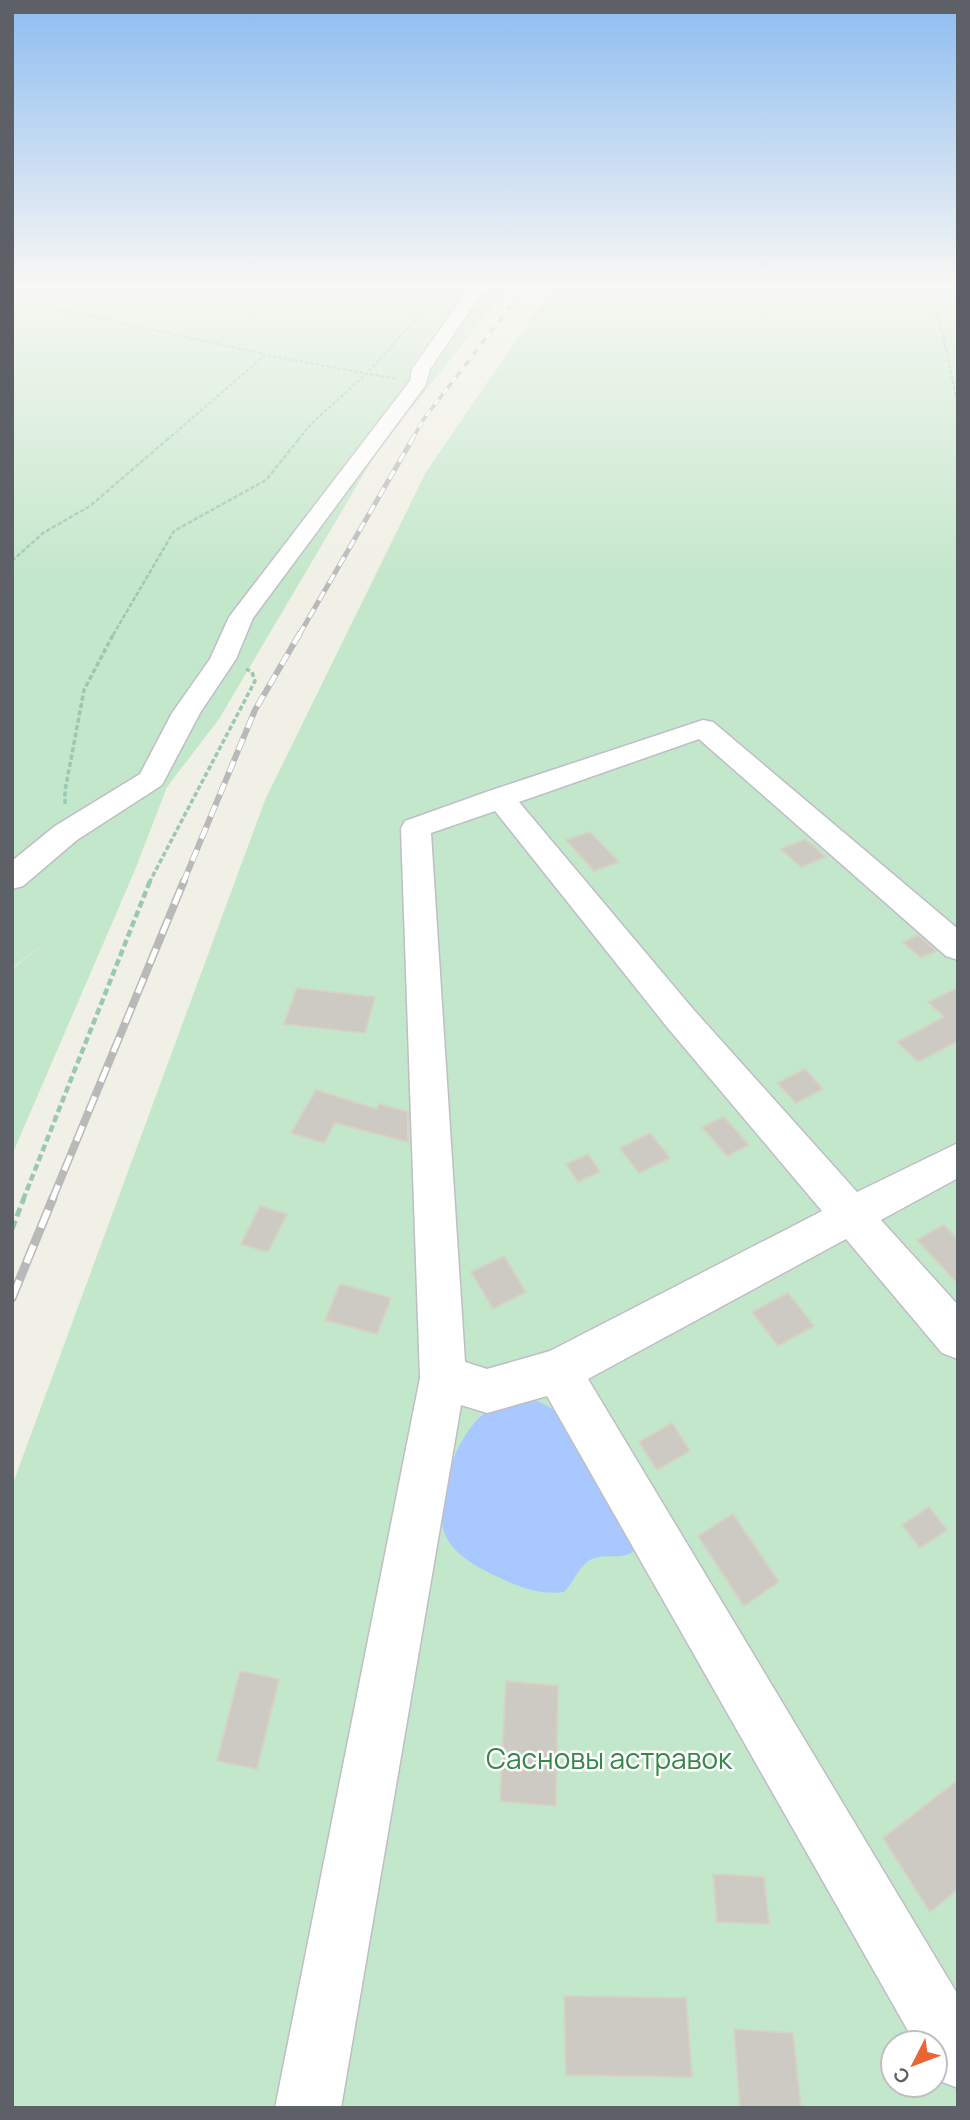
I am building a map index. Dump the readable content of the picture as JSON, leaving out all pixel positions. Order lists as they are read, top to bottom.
{
  "parks": ["Сасновы астравок"],
  "north": "bottom left"
}
